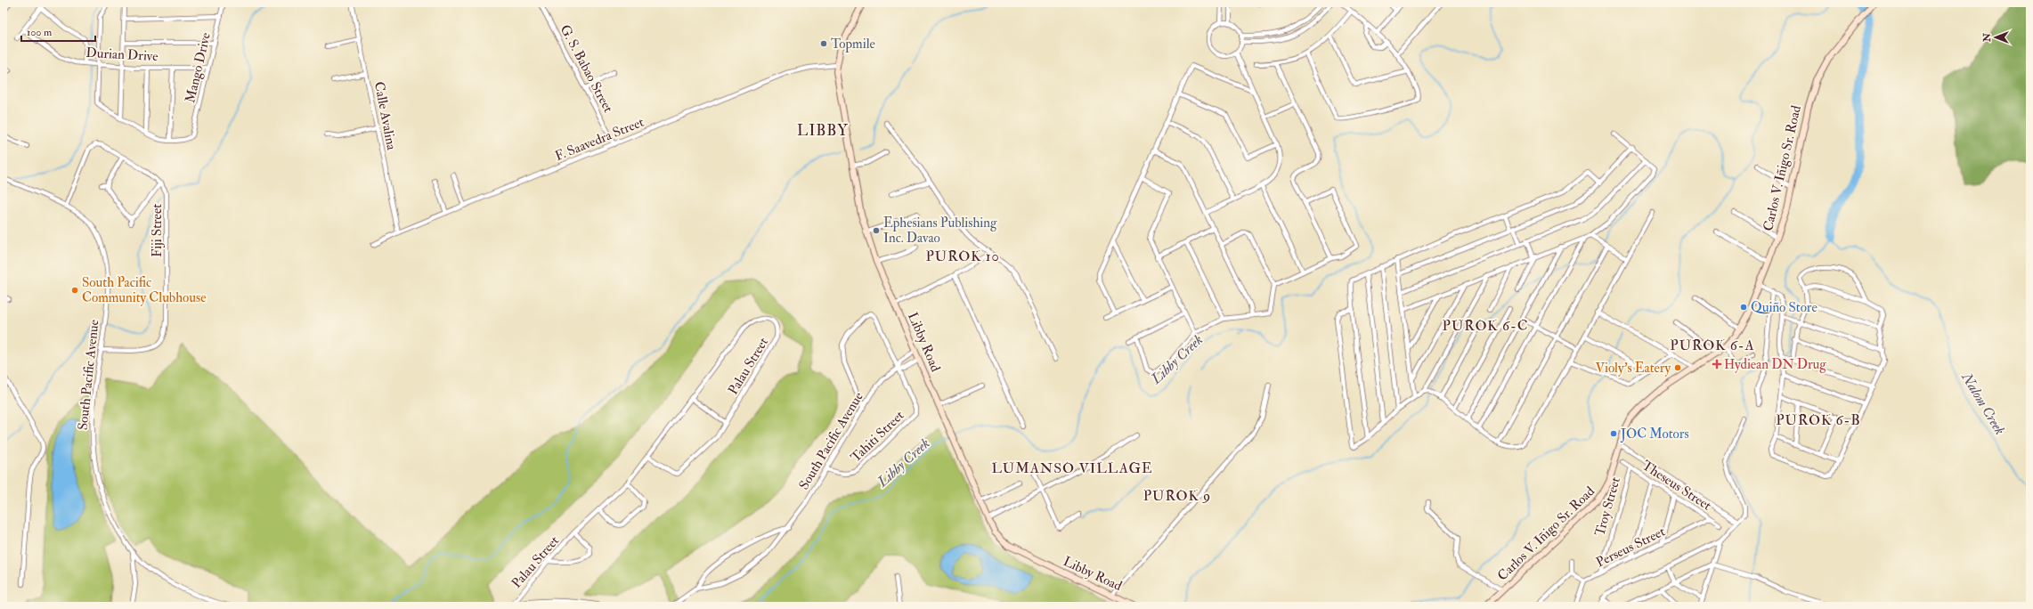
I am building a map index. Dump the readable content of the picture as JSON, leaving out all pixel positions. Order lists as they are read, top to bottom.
{
  "streets": {
    "main road": ["Carlos V. Iñigo Sr. Road", "Libby Road"],
    "street": [
      "Durian Drive",
      "Mango Drive",
      "G. S. Babao Street",
      "Calle Avalina",
      "F. Saavedra Street",
      "Fiji Street",
      "Palau Street",
      "South Pacific Avenue",
      "Tahiti Street",
      "Theseus Street",
      "Troy Street",
      "Perseus Street"
    ]
  },
  "crossings": [
    ["Durian Drive", "Mango Drive"],
    ["G. S. Babao Street", "F. Saavedra Street"],
    ["Calle Avalina", "F. Saavedra Street"],
    ["F. Saavedra Street", "Libby Road"],
    ["Fiji Street", "South Pacific Avenue"],
    ["Libby Road", "South Pacific Avenue"],
    ["South Pacific Avenue", "Tahiti Street"],
    ["Theseus Street", "Troy Street"],
    ["Theseus Street", "Perseus Street"],
    ["Troy Street", "Perseus Street"]
  ],
  "districts": [
    "LIBBY",
    "PUROK 10",
    "PUROK 6-C",
    "PUROK 6-A",
    "PUROK 6-B",
    "LUMANSO VILLAGE",
    "PUROK 9"
  ],
  "water": ["Libby Creek", "Nalom Creek"],
  "places": {
    "other": [
      "Topmile",
      "Ephesians Publishing Inc. Davao",
      "South Pacific Community Clubhouse",
      "Quiño Store",
      "Violy's Eatery",
      "JOC Motors"
    ],
    "health": ["Hydiean DN Drug"]
  },
  "scale_bar": "100 m",
  "north": "left"
}
